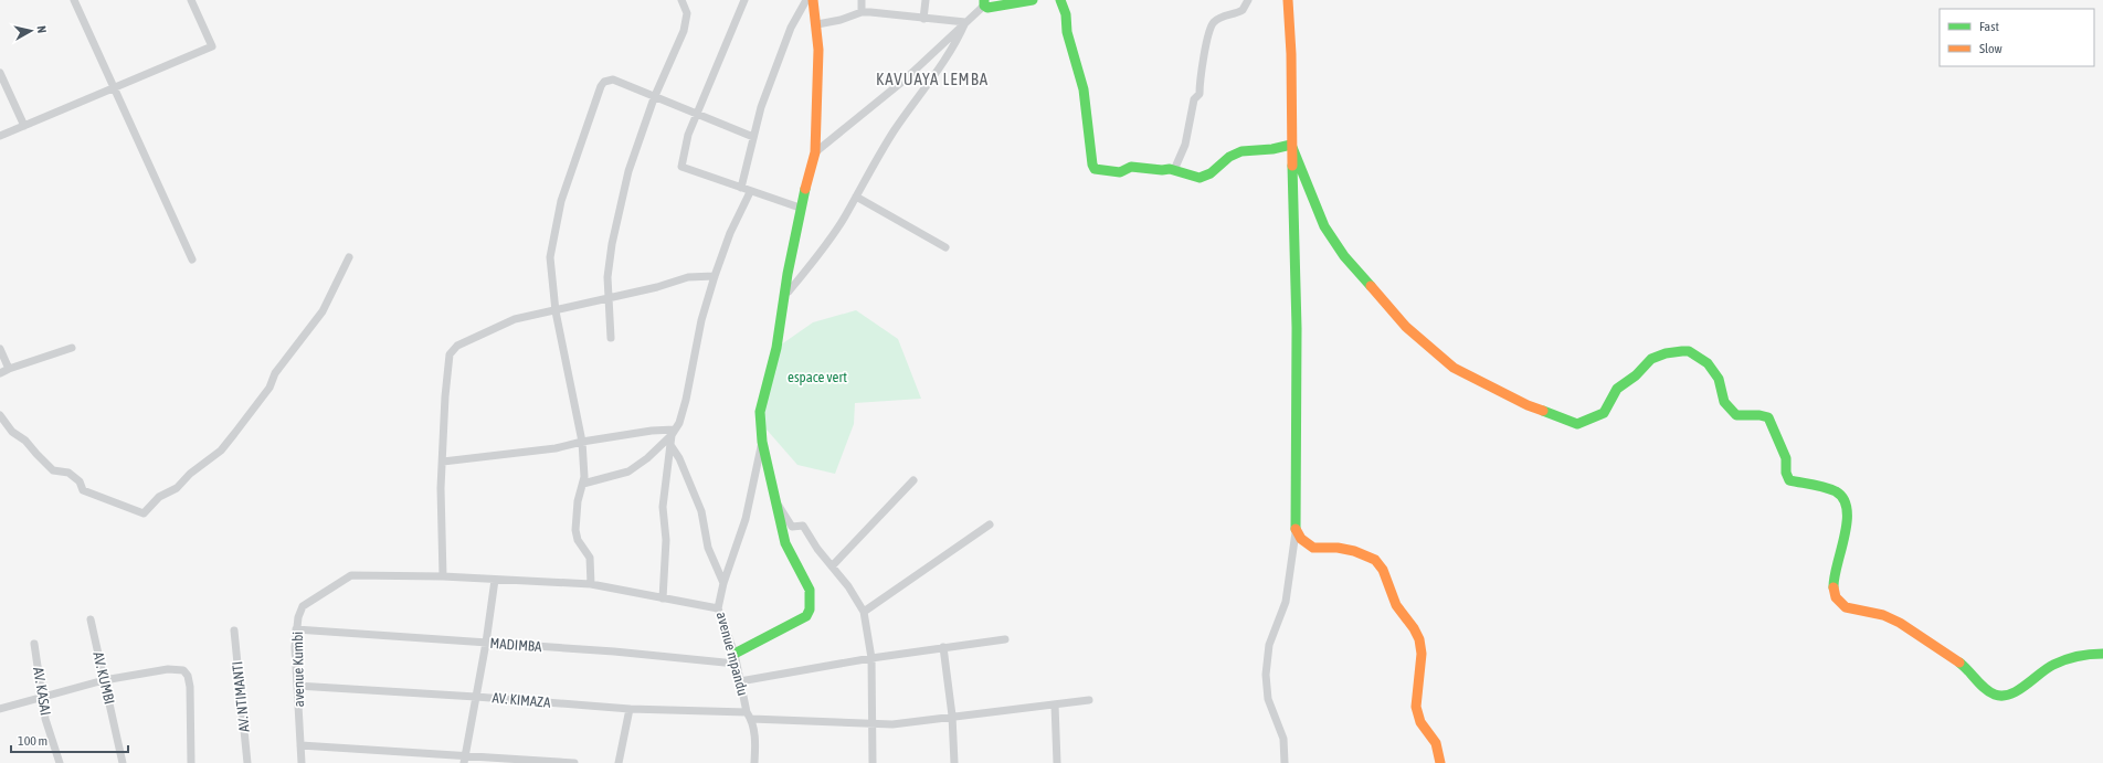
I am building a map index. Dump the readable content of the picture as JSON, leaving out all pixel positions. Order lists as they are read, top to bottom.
{
  "streets": {
    "street": [
      "MADIMBA",
      "avenue mpandu",
      "avenue Kumbi",
      "AV. KUMBI",
      "AV. KASAI",
      "AV. NTIMANTI",
      "AV. KIMAZA"
    ]
  },
  "crossings": [
    ["MADIMBA", "avenue mpandu"],
    ["MADIMBA", "avenue Kumbi"],
    ["avenue mpandu", "AV. KIMAZA"],
    ["avenue Kumbi", "AV. KIMAZA"]
  ],
  "districts": ["KAVUAYA LEMBA"],
  "parks": ["espace vert"],
  "legend": ["Fast", "Slow"],
  "scale_bar": "100 m",
  "north": "right"
}
